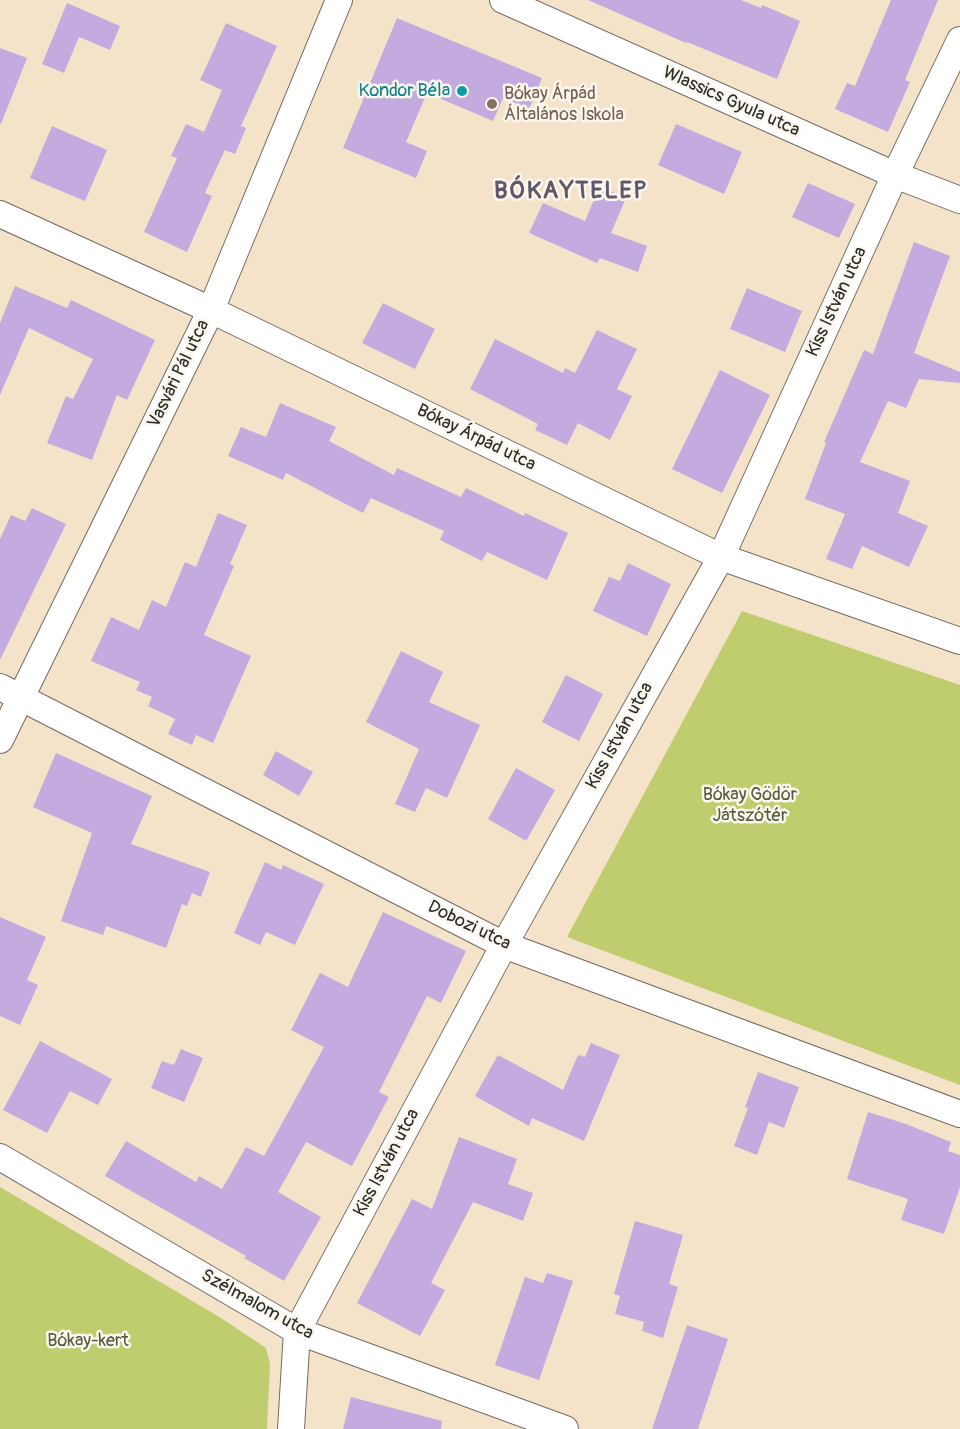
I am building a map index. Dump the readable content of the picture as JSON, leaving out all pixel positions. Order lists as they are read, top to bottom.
{
  "streets": {
    "street": [
      "Wlassics Gyula utca",
      "Kiss István utca",
      "Vasvári Pál utca",
      "Bókay Árpád utca",
      "Dobozi utca",
      "Szélmalom utca"
    ]
  },
  "crossings": [
    ["Wlassics Gyula utca", "Kiss István utca"],
    ["Kiss István utca", "Bókay Árpád utca"],
    ["Kiss István utca", "Dobozi utca"],
    ["Kiss István utca", "Szélmalom utca"],
    ["Vasvári Pál utca", "Bókay Árpád utca"],
    ["Vasvári Pál utca", "Dobozi utca"]
  ],
  "districts": ["BÓKAYTELEP"],
  "parks": ["Bókay Gödör Játszótér", "Bókay-kert"],
  "places": ["Kondor Béla", "Bókay Árpád Általános Iskola"]
}
